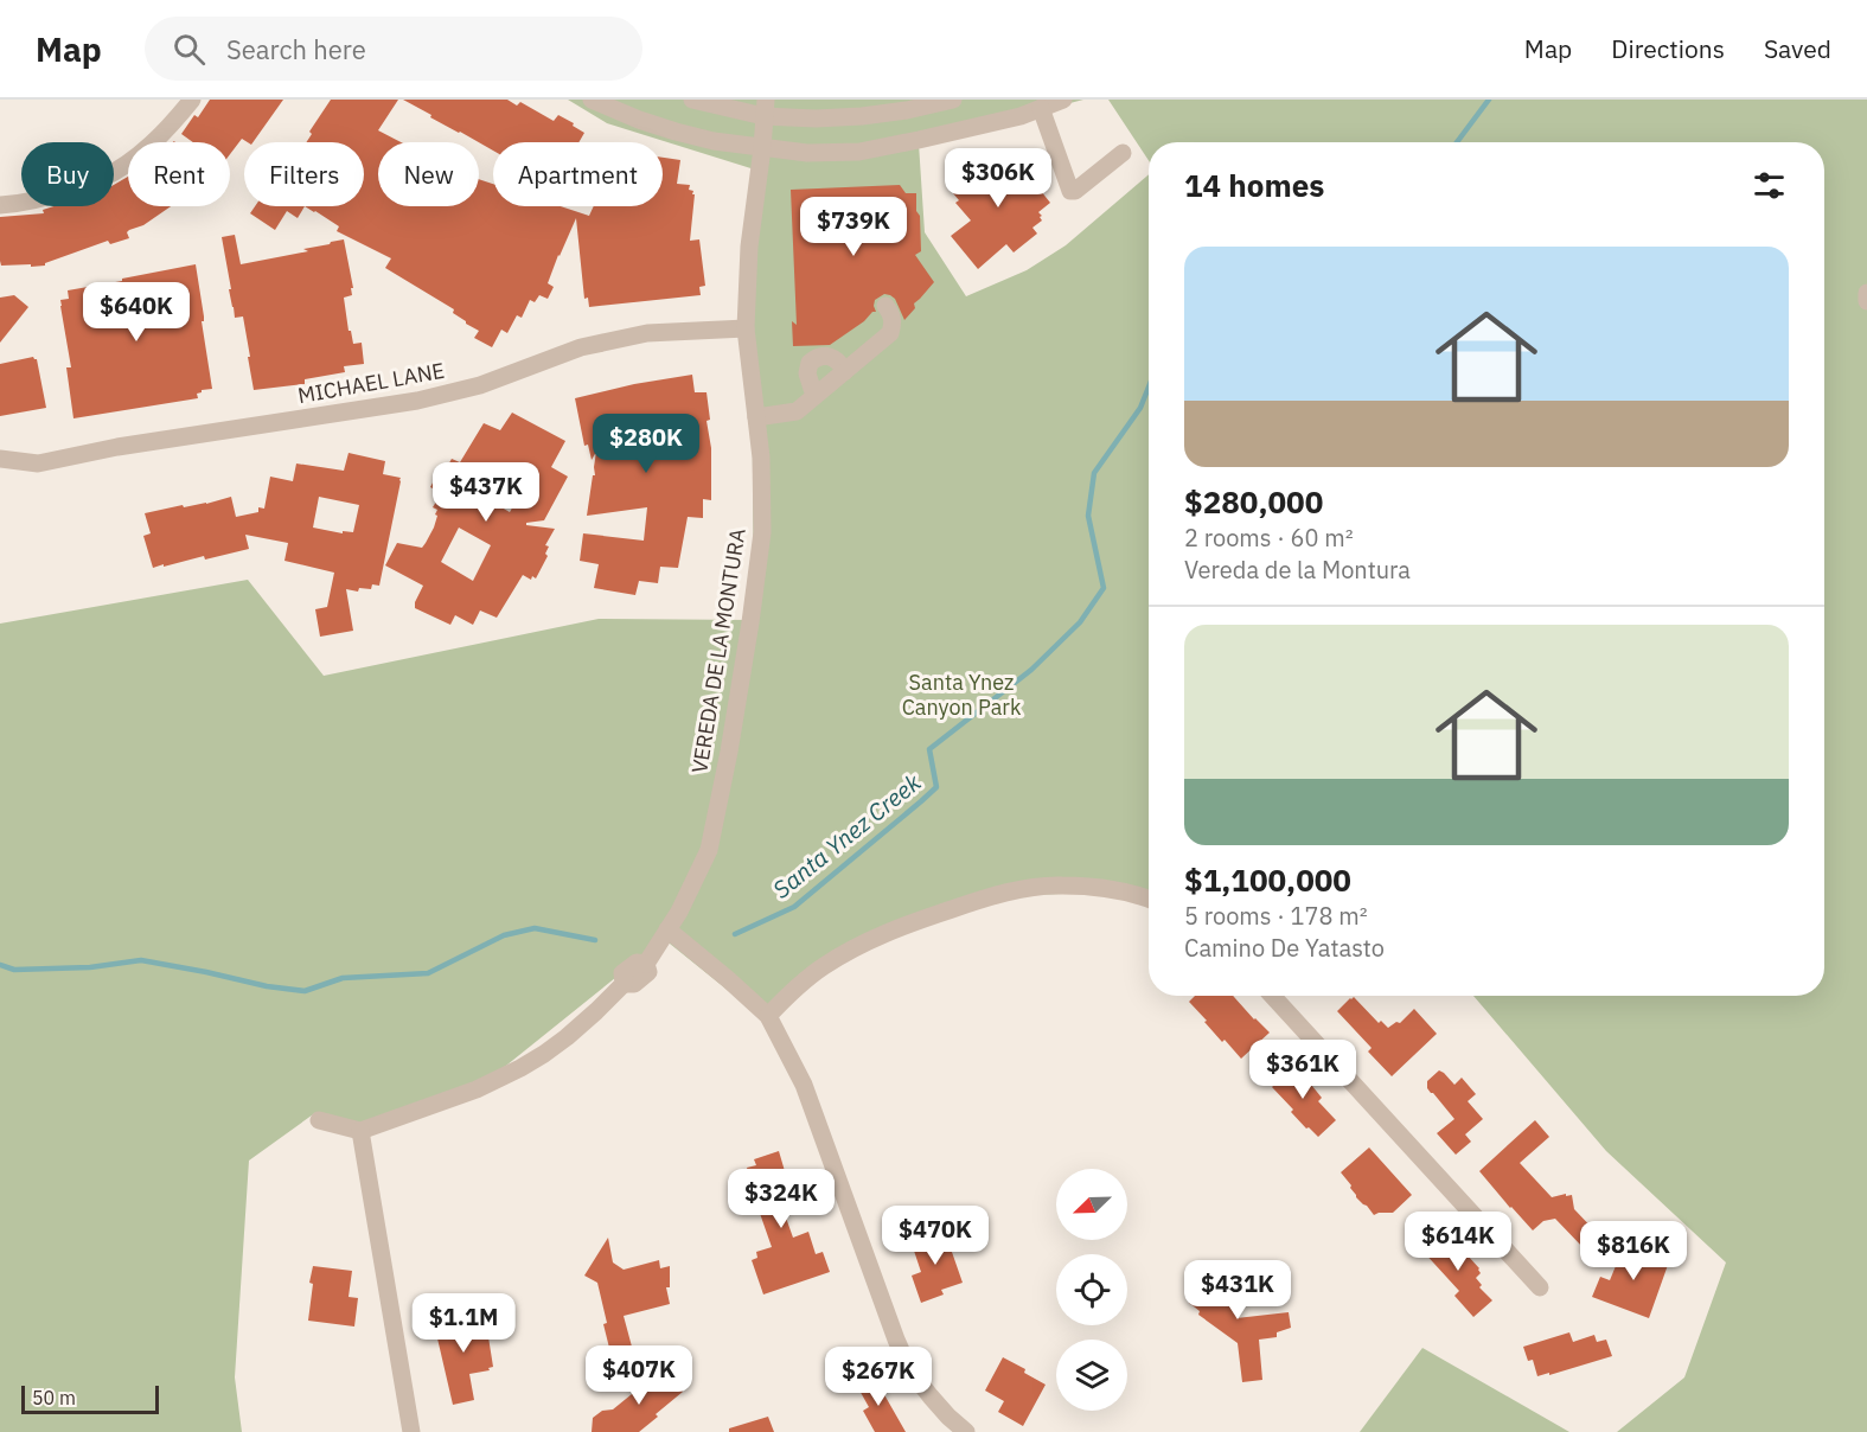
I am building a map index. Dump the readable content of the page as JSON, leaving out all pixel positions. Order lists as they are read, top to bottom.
{
  "streets": {
    "street": ["MICHAEL LANE", "VEREDA DE LA MONTURA"]
  },
  "crossings": [
    ["MICHAEL LANE", "VEREDA DE LA MONTURA"]
  ],
  "water": ["Santa Ynez Creek"],
  "parks": ["Santa Ynez Canyon Park"],
  "scale_bar": "50 m",
  "north": "bottom left",
  "page": {
    "header": "Map",
    "search": "Search here",
    "nav": ["Map", "Directions", "Saved"],
    "chip": [
      "Buy",
      "Rent",
      "Filters",
      "New",
      "Apartment"
    ],
    "heading": "14 homes",
    "price": [
      "$306K",
      "$739K",
      "$640K",
      "$280K",
      "$437K",
      "$361K",
      "$324K",
      "$470K",
      "$614K",
      "$816K",
      "$431K",
      "$1.1M",
      "$407K",
      "$267K"
    ],
    "list": [
      {
        "name": "$280,000",
        "note": "2 rooms · 60 m² · Vereda de la Montura"
      },
      {
        "name": "$1,100,000",
        "note": "5 rooms · 178 m² · Camino De Yatasto"
      }
    ],
    "scale": "50 m"
  }
}
